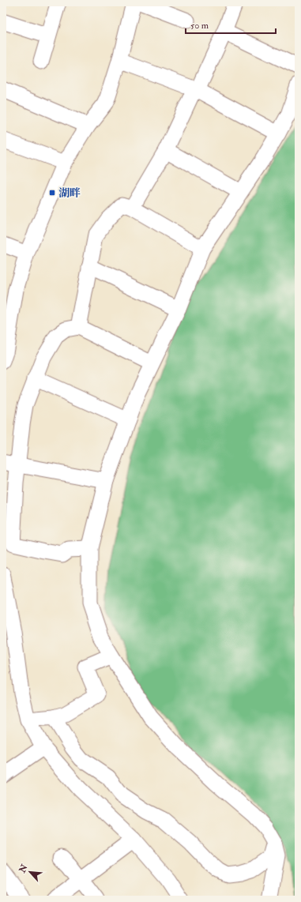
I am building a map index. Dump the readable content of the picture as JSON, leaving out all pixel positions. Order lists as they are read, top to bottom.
{
  "places": {
    "transit": ["湖畔"]
  },
  "scale_bar": "50 m",
  "north": "top left"
}
